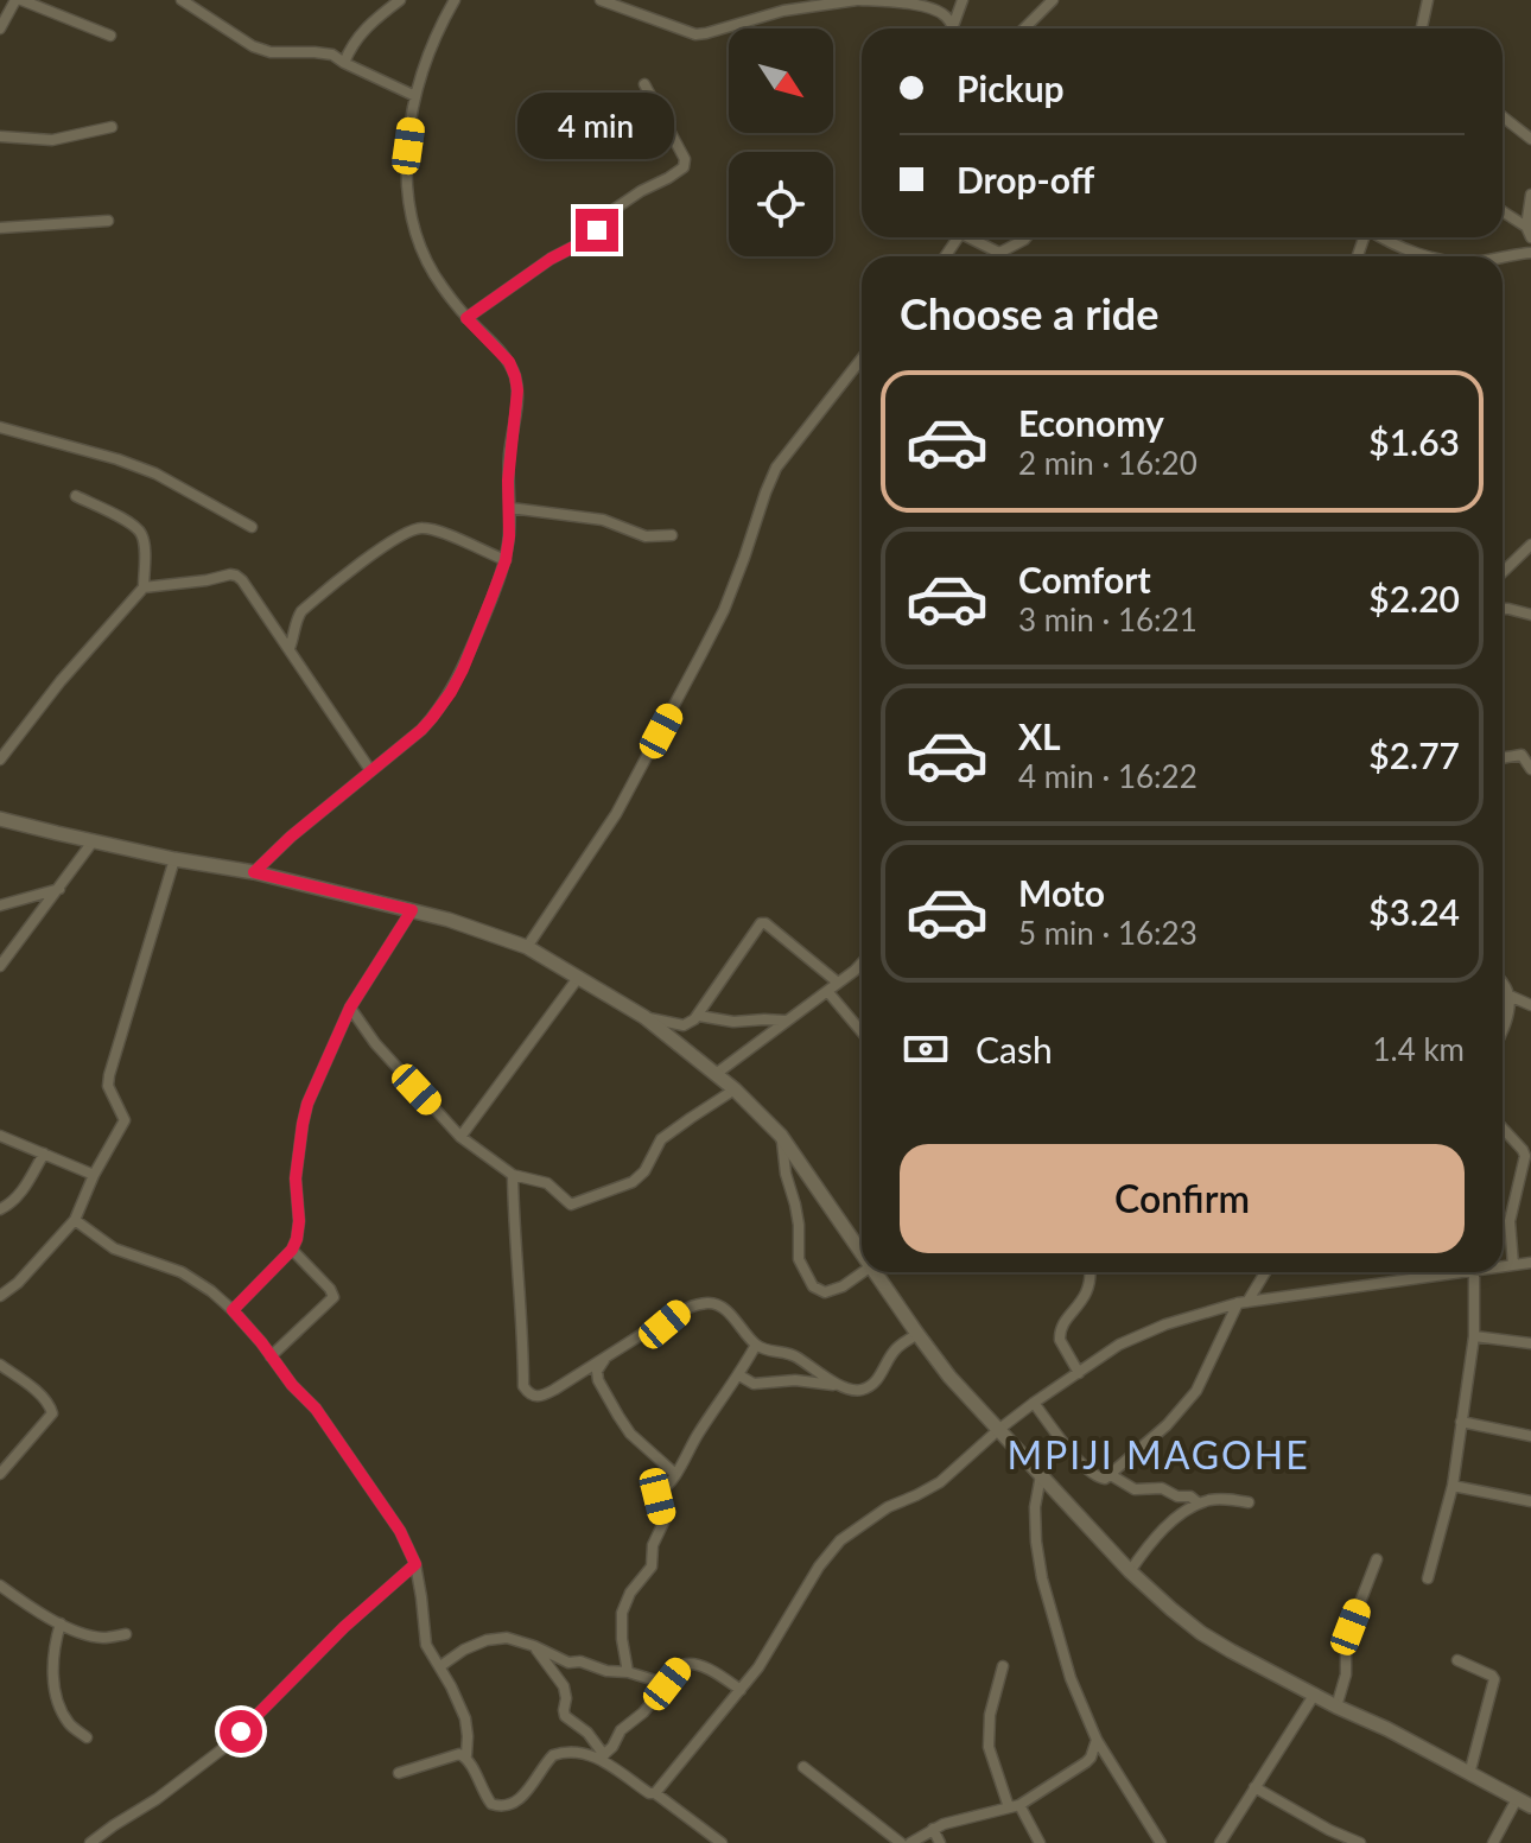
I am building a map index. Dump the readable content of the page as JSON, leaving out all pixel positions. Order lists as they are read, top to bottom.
{
  "districts": ["MPIJI MAGOHE"],
  "north": "bottom right",
  "page": {
    "banner": ["Pickup", "Drop-off"],
    "bubble": "4 min",
    "heading": "Choose a ride",
    "list": [
      {
        "name": "Economy",
        "note": "2 min · 16:20",
        "value": "$1.63"
      },
      {
        "name": "Comfort",
        "note": "3 min · 16:21",
        "value": "$2.20"
      },
      {
        "name": "XL",
        "note": "4 min · 16:22",
        "value": "$2.77"
      },
      {
        "name": "Moto",
        "note": "5 min · 16:23",
        "value": "$3.24"
      }
    ],
    "pay": ["Cash", "1.4 km"],
    "buttons": "Confirm"
  }
}
